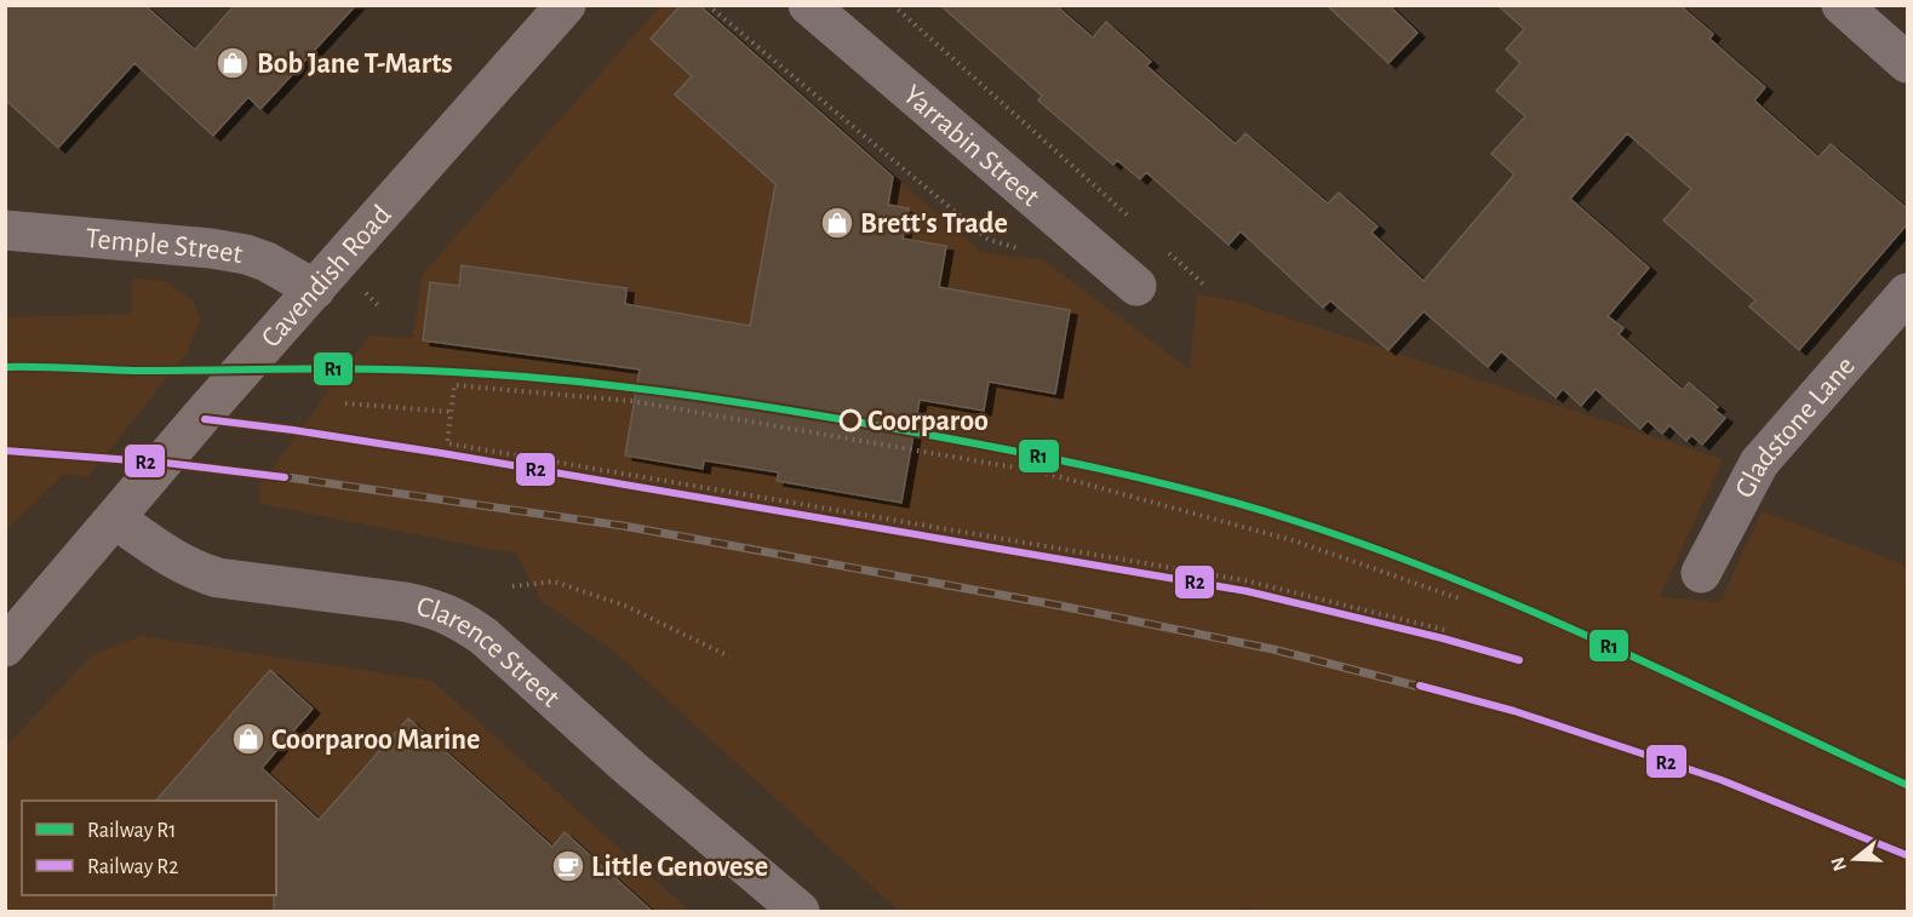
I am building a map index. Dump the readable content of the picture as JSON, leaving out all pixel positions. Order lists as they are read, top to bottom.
{
  "streets": {
    "main road": ["Cavendish Road"],
    "street": [
      "Yarrabin Street",
      "Temple Street",
      "Gladstone Lane",
      "Clarence Street"
    ]
  },
  "crossings": [
    ["Temple Street", "Cavendish Road"],
    ["Cavendish Road", "Clarence Street"]
  ],
  "places": {
    "shop": ["Bob Jane T-Marts", "Brett's Trade", "Coorparoo Marine"],
    "other": ["Coorparoo"],
    "cafe": ["Little Genovese"]
  },
  "lines": ["rail line R1", "rail line R2"],
  "legend": ["Railway R1", "Railway R2"],
  "north": "left"
}
